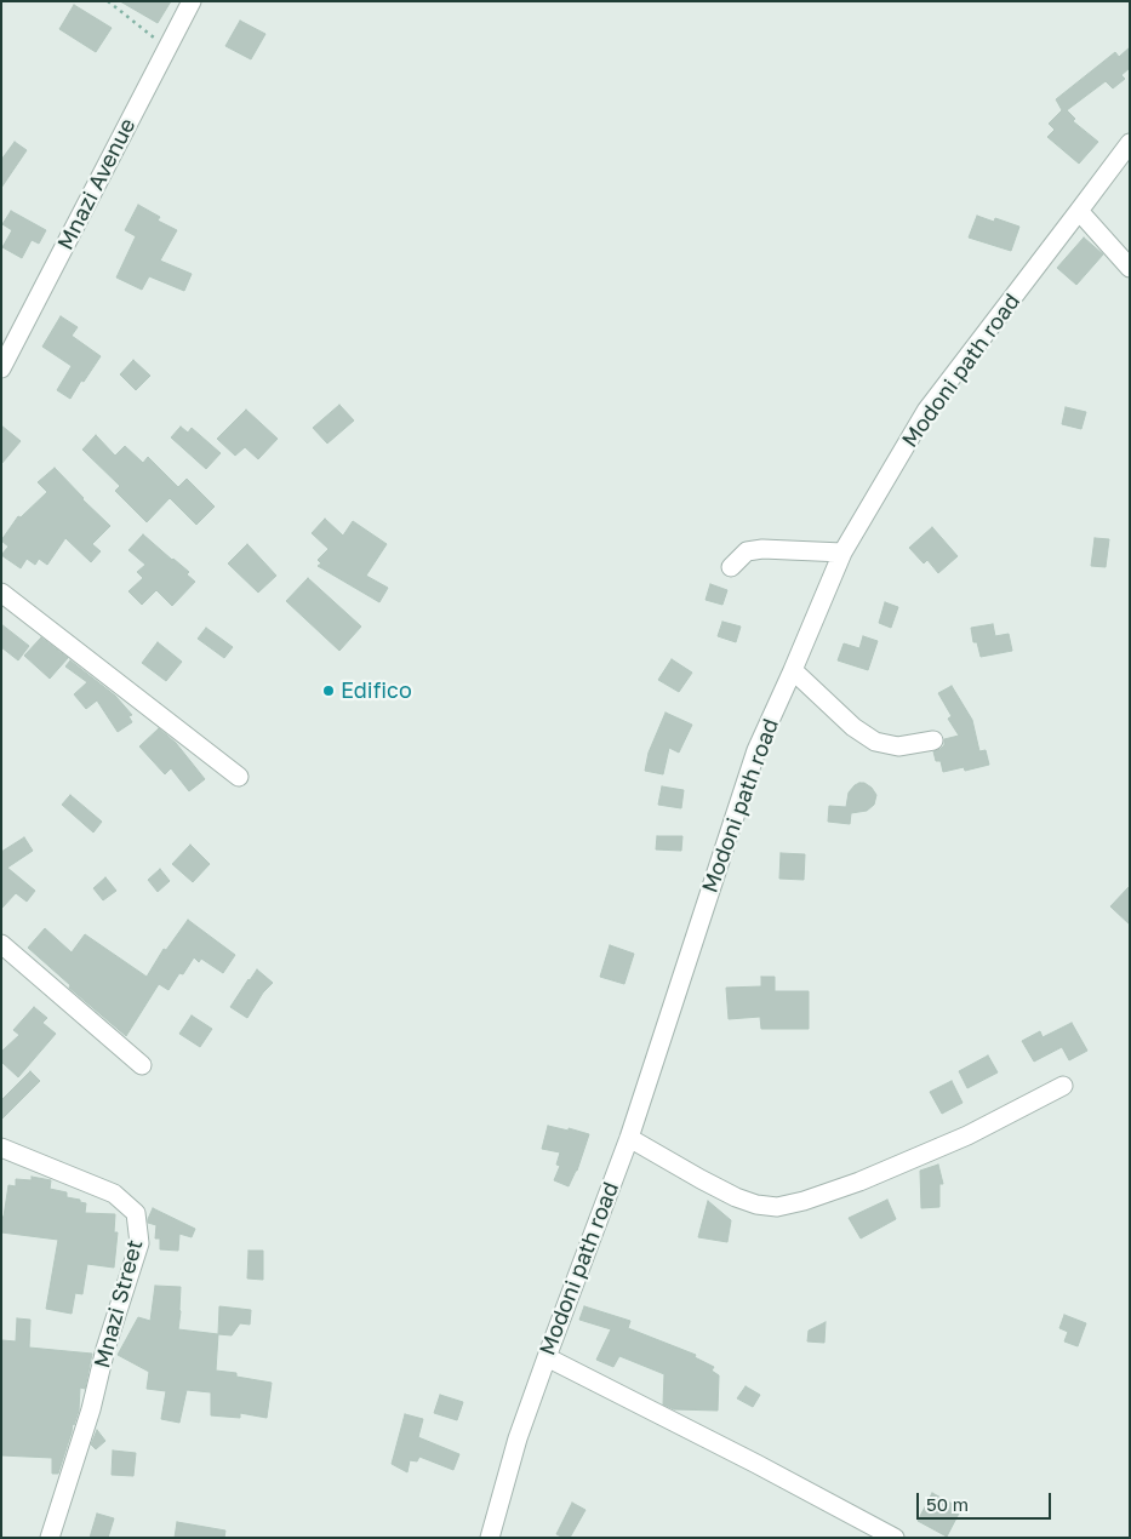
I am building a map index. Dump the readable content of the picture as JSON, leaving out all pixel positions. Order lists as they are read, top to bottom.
{
  "streets": {
    "street": ["Mnazi Avenue", "Modoni path road", "Mnazi Street"]
  },
  "places": ["Edifico"],
  "scale_bar": "50 m"
}
